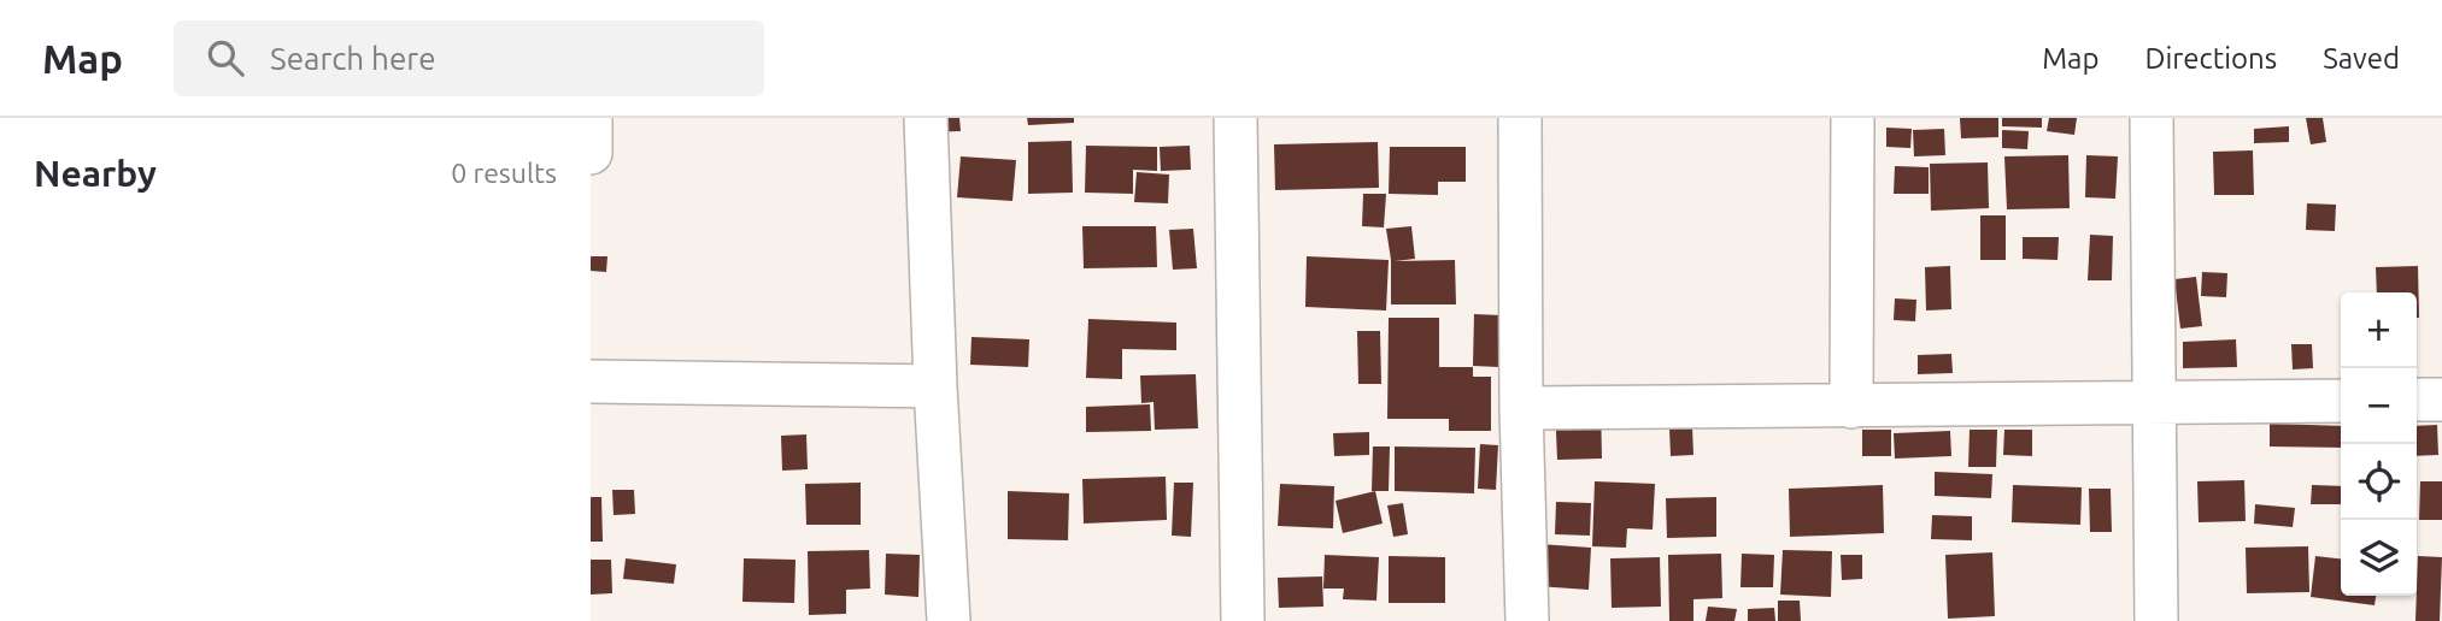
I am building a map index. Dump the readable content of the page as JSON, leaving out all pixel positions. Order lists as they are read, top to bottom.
{
  "page": {
    "header": "Map",
    "search": "Search here",
    "nav": ["Map", "Directions", "Saved"],
    "heading": ["Nearby", "0 results"],
    "map_buttons": ["+", "−"]
  }
}
